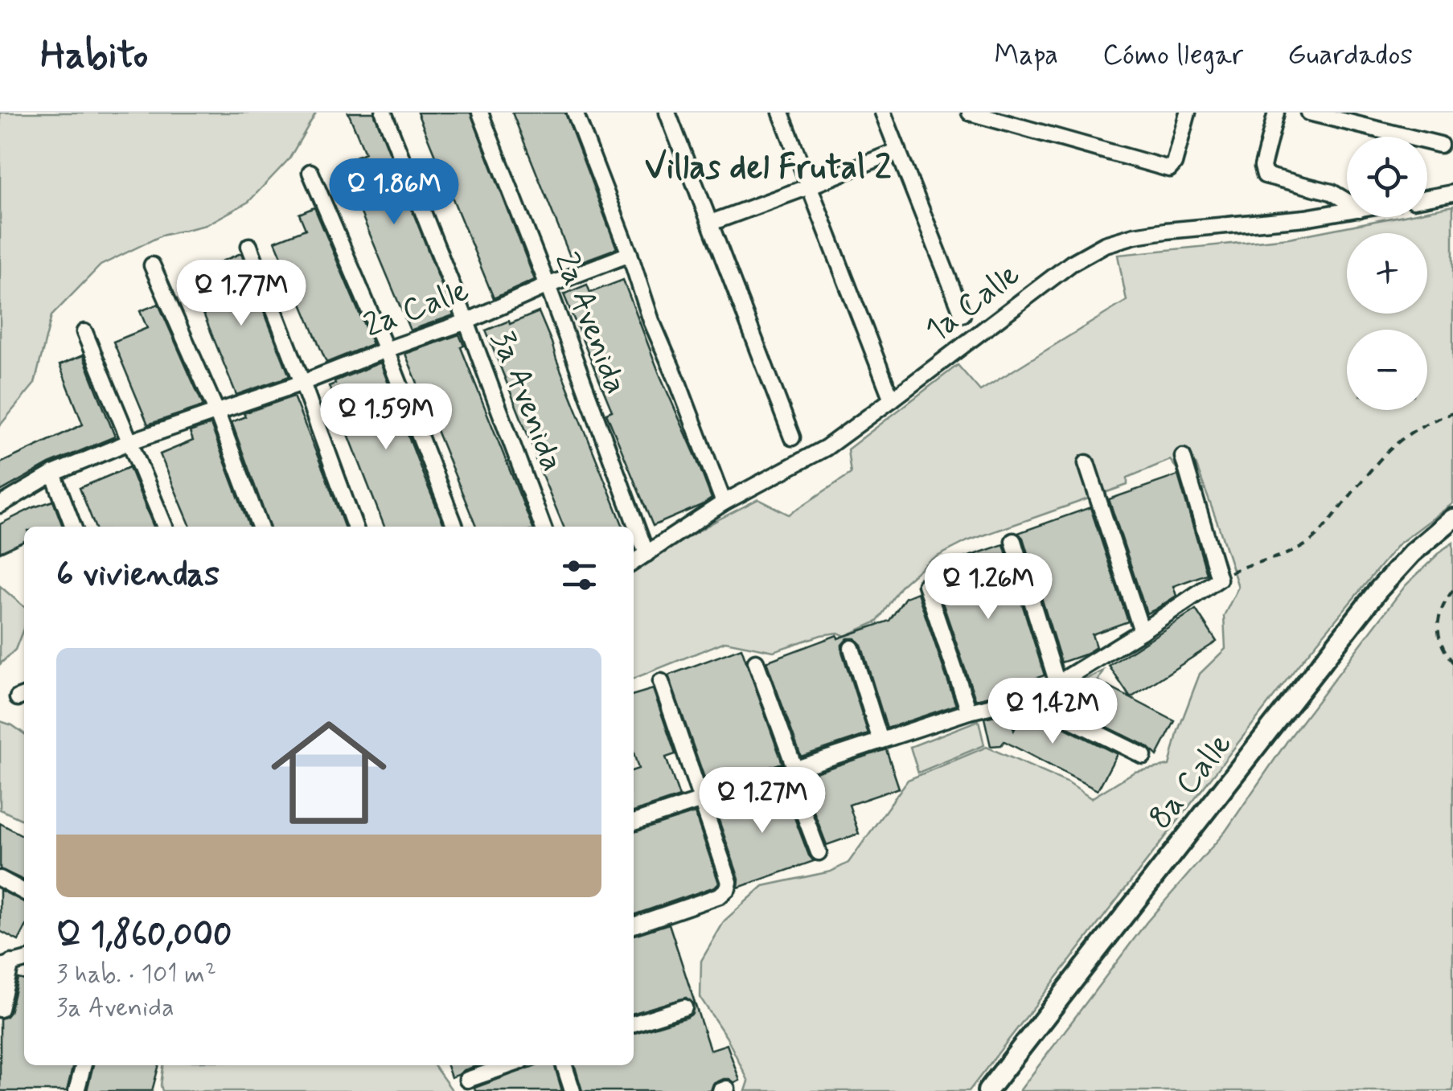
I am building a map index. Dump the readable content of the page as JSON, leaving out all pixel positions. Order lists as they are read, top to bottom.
{
  "streets": {
    "main road": ["8a Calle"],
    "street": [
      "1a Calle",
      "2a Calle",
      "2a Avenida",
      "3a Avenida"
    ]
  },
  "crossings": [
    ["1a Calle", "2a Avenida"],
    ["2a Calle", "2a Avenida"],
    ["2a Calle", "3a Avenida"]
  ],
  "districts": ["Villas del Frutal 2"],
  "page": {
    "header": "Habito",
    "nav": ["Mapa", "Cómo llegar", "Guardados"],
    "map_buttons": ["+", "−"],
    "price": [
      "Q 1.86M",
      "Q 1.77M",
      "Q 1.59M",
      "Q 1.26M",
      "Q 1.42M",
      "Q 1.27M"
    ],
    "heading": "6 viviendas",
    "list": [
      {
        "name": "Q 1,860,000",
        "note": "3 hab. · 101 m² · 3a Avenida"
      }
    ]
  }
}
